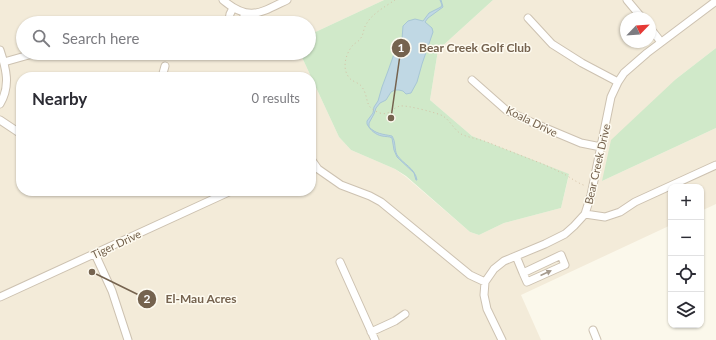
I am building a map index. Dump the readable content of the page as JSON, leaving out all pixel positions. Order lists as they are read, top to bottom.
{
  "streets": {
    "street": ["Koala Drive", "Bear Creek Drive", "Tiger Drive"]
  },
  "crossings": [
    ["Koala Drive", "Bear Creek Drive"]
  ],
  "places": ["Bear Creek Golf Club", "El-Mau Acres"],
  "north": "top right",
  "page": {
    "search": "Search here",
    "heading": ["Nearby", "0 results"],
    "map_buttons": ["+", "−"]
  }
}
